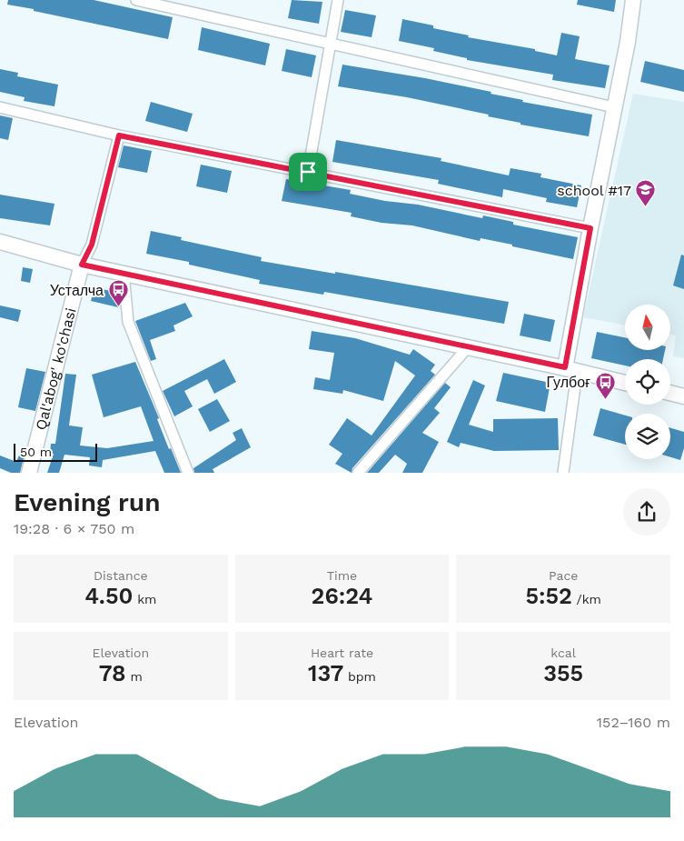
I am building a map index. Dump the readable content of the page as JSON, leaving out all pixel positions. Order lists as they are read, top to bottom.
{
  "streets": {
    "main road": ["Qal'abog' ko'chasi"]
  },
  "places": {
    "school or university": ["school #17"],
    "bus stop": ["Усталча", "Гулбоғ"]
  },
  "scale_bar": "50 m",
  "north": "top",
  "page": {
    "scale": "50 m",
    "heading": ["Evening run", "19:28 · 6 × 750 m"],
    "stats": [
      ["Distance", "4.50 km"],
      ["Time", "26:24"],
      ["Pace", "5:52 /km"],
      ["Elevation", "78 m"],
      ["Heart rate", "137 bpm"],
      ["kcal", "355"]
    ],
    "chart": ["Elevation", "152–160 m"]
  }
}
